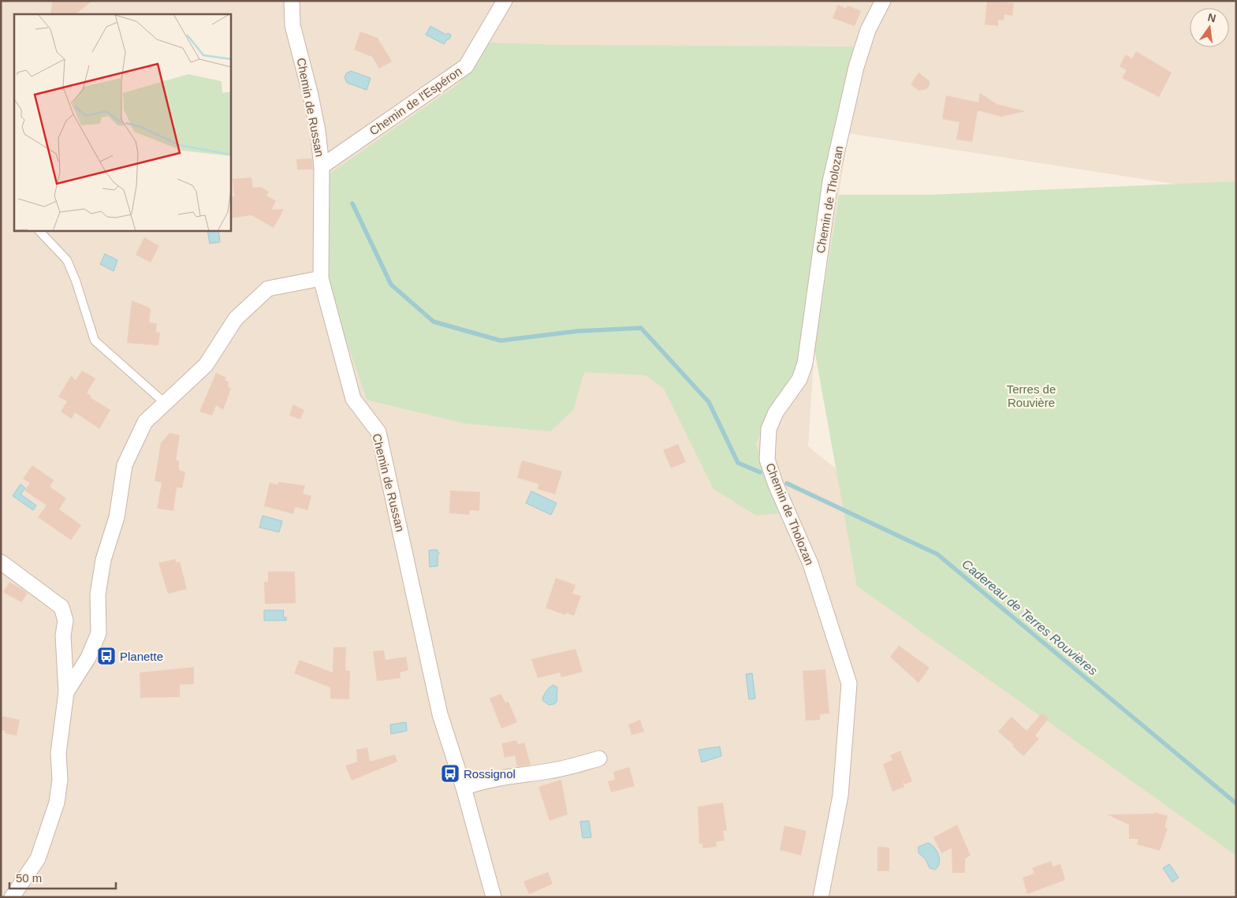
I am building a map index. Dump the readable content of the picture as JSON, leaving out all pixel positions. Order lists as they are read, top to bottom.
{
  "streets": {
    "street": ["Chemin de l'Espéron", "Chemin de Russan", "Chemin de Tholozan"]
  },
  "crossings": [
    ["Chemin de l'Espéron", "Chemin de Russan"]
  ],
  "water": ["Cadereau de Terres Rouvières"],
  "parks": ["Terres de Rouvière"],
  "places": {
    "bus stop": ["Planette", "Rossignol"]
  },
  "scale_bar": "50 m",
  "north": "top"
}
